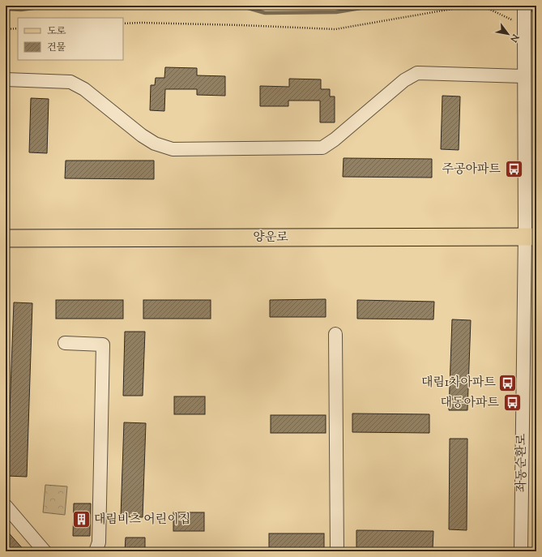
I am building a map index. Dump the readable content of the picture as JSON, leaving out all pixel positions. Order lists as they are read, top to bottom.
{
  "streets": {
    "main road": ["양운로"],
    "street": ["좌동순환로"]
  },
  "crossings": [
    ["양운로", "좌동순환로"]
  ],
  "places": {
    "bus stop": ["주공아파트", "대림1차아파트", "대동아파트"],
    "building": ["대림비츠 어린이집"]
  },
  "legend": ["도로", "건물"],
  "north": "bottom right"
}
